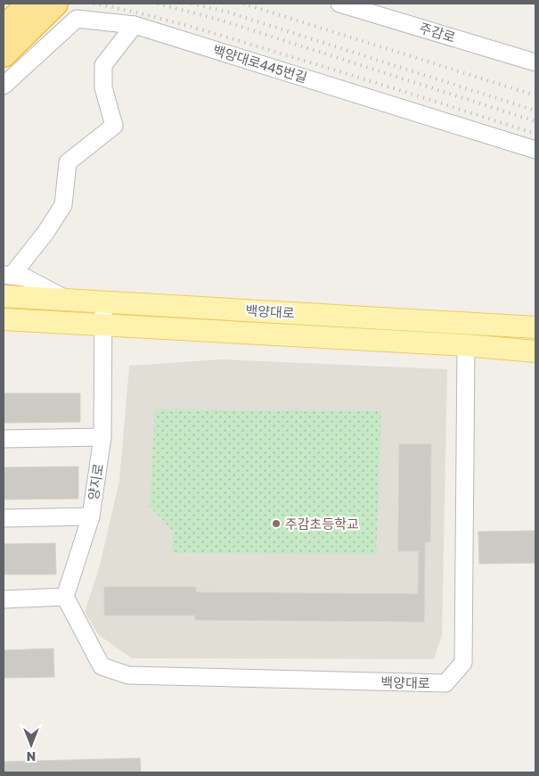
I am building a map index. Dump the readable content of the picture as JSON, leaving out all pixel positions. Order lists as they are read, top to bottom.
{
  "streets": {
    "main road": ["백양대로"],
    "street": ["주감로", "백양대로445번길", "양지로"]
  },
  "crossings": [
    ["백양대로", "양지로"]
  ],
  "places": ["주감초등학교"],
  "north": "bottom"
}
